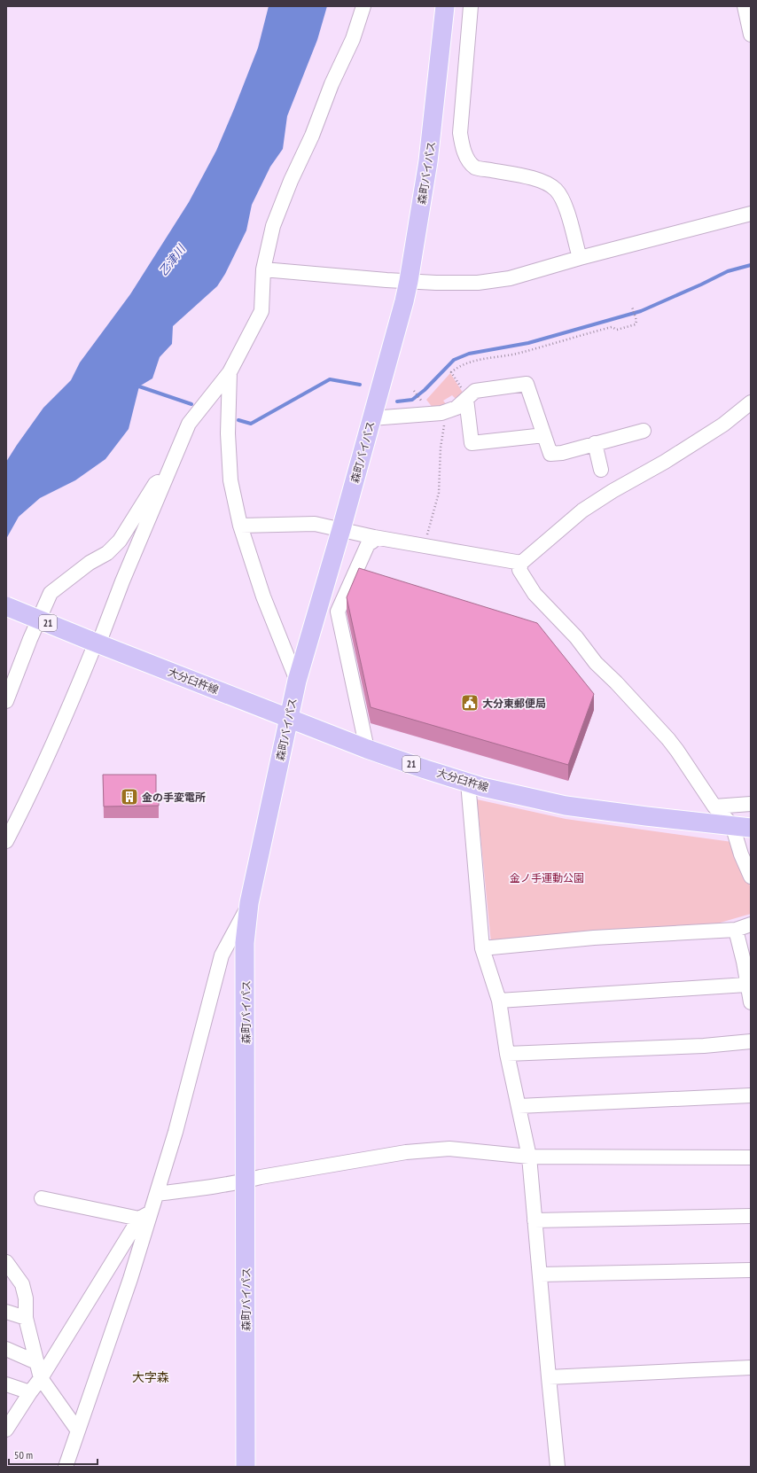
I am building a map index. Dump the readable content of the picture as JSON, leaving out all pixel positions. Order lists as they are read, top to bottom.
{
  "streets": {
    "main road": ["森町バイパス", "21", "大分臼杵線"]
  },
  "crossings": [
    ["森町バイパス", "大分臼杵線"],
    ["21", "大分臼杵線"]
  ],
  "districts": ["大字森"],
  "water": ["乙津川"],
  "parks": ["金ノ手運動公園"],
  "places": {
    "public building": ["大分東郵便局"],
    "building": ["金の手変電所"]
  },
  "scale_bar": "50 m"
}
